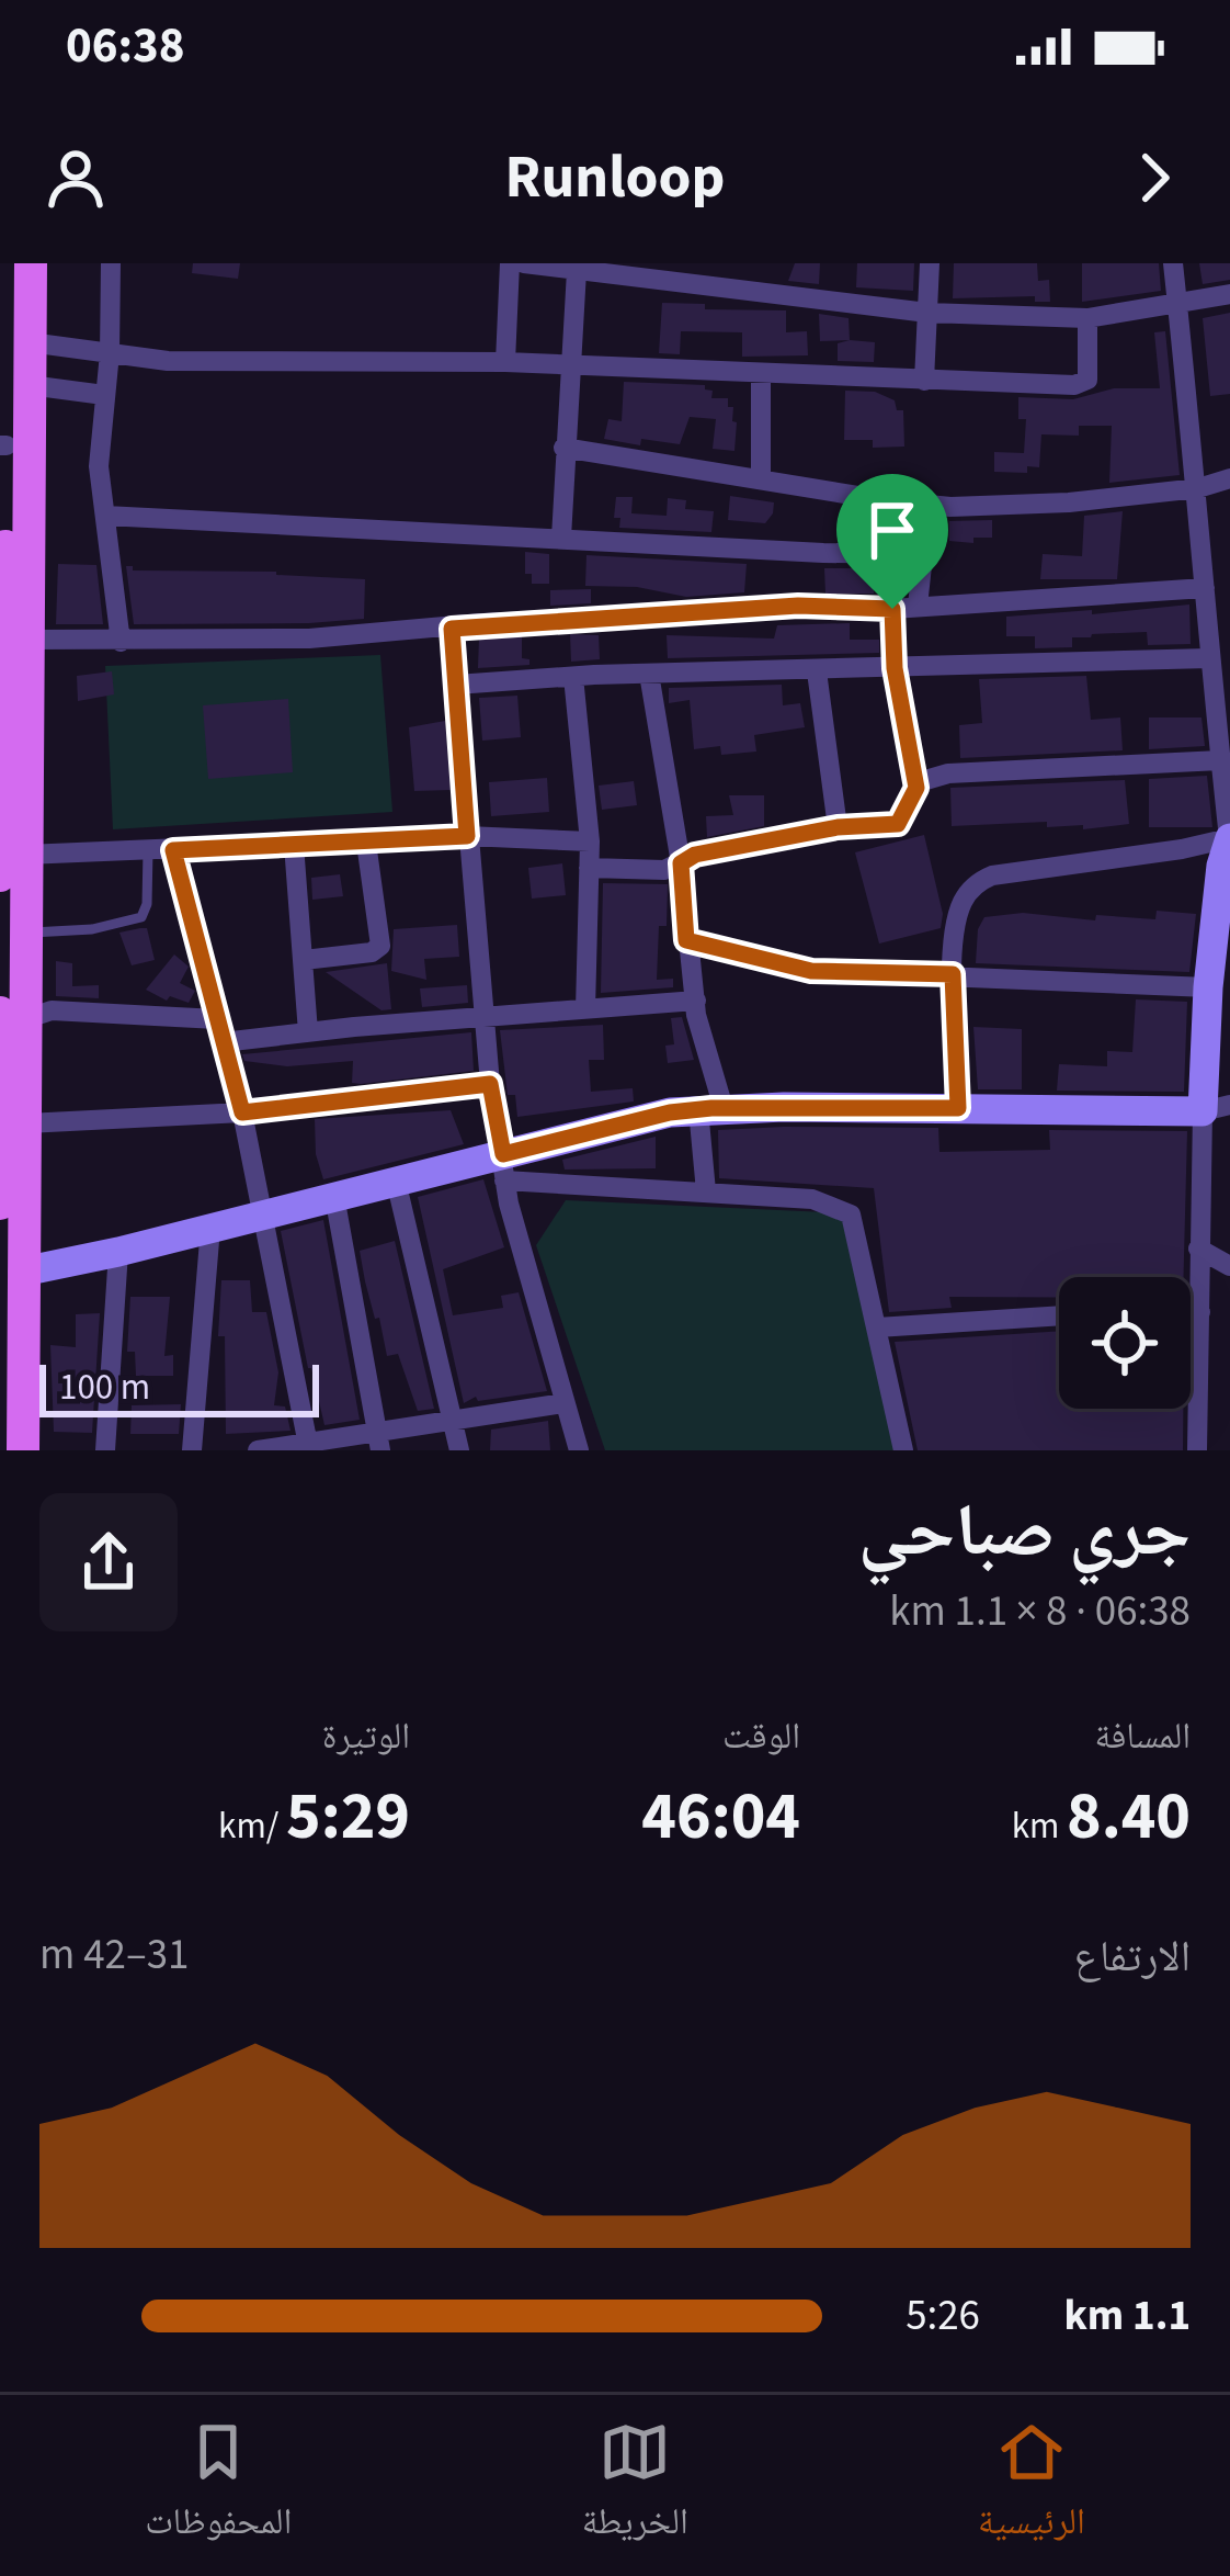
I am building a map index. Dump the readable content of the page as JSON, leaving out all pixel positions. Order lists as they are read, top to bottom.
{
  "scale_bar": "100 m",
  "page": {
    "status": "06:38",
    "header": "Runloop",
    "scale": "100 m",
    "heading": ["جري صباحي", "06:38 · 8 × 1.1 km"],
    "stats": [
      ["المسافة", "8.40 km"],
      ["الوقت", "46:04"],
      ["الوتيرة", "5:29 /km"]
    ],
    "chart": ["الارتفاع", "31–42 m"],
    "list": [
      {
        "name": "1.1 km",
        "note": "5:26"
      }
    ],
    "tabs": ["الرئيسية", "الخريطة", "المحفوظات"]
  }
}
